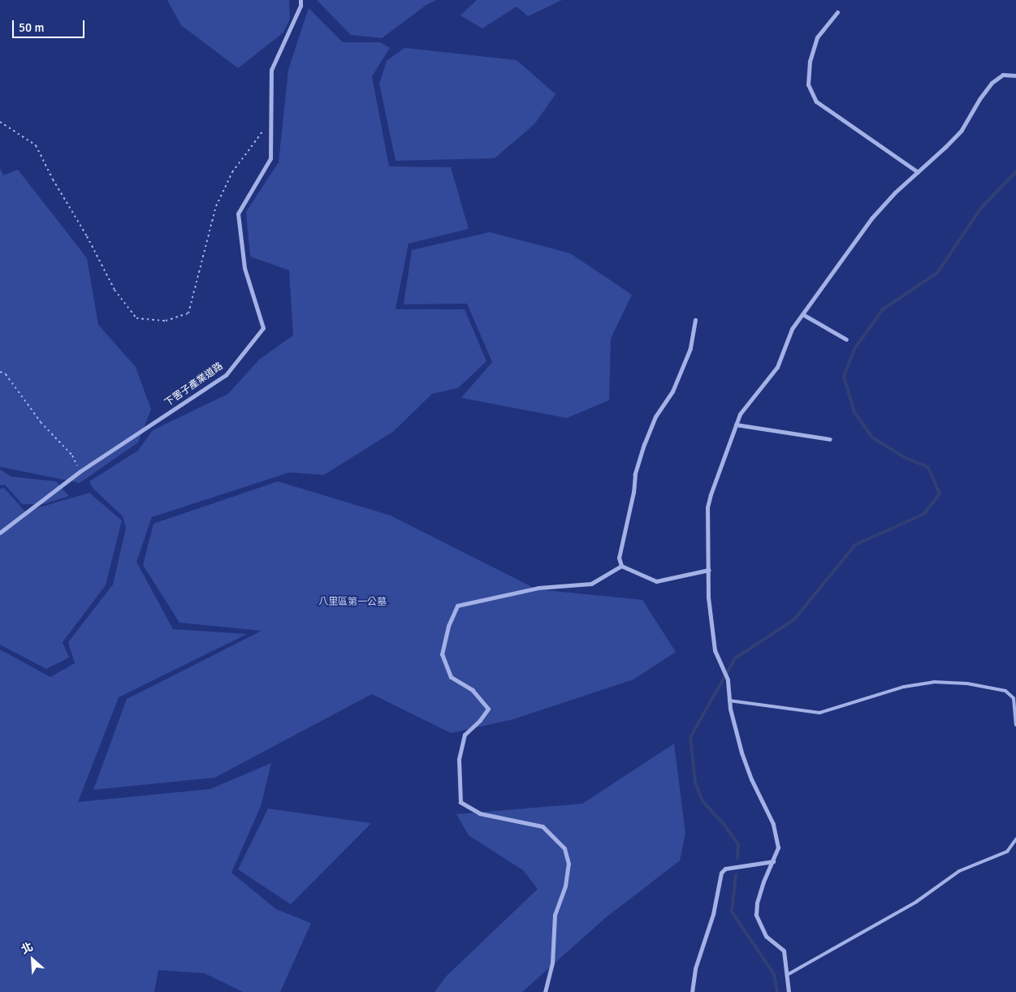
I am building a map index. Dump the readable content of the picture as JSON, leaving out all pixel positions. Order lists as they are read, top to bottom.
{
  "streets": {
    "street": ["下罟子產業道路"]
  },
  "parks": ["八里區第一公墓"],
  "scale_bar": "50 m",
  "north": "top left"
}
